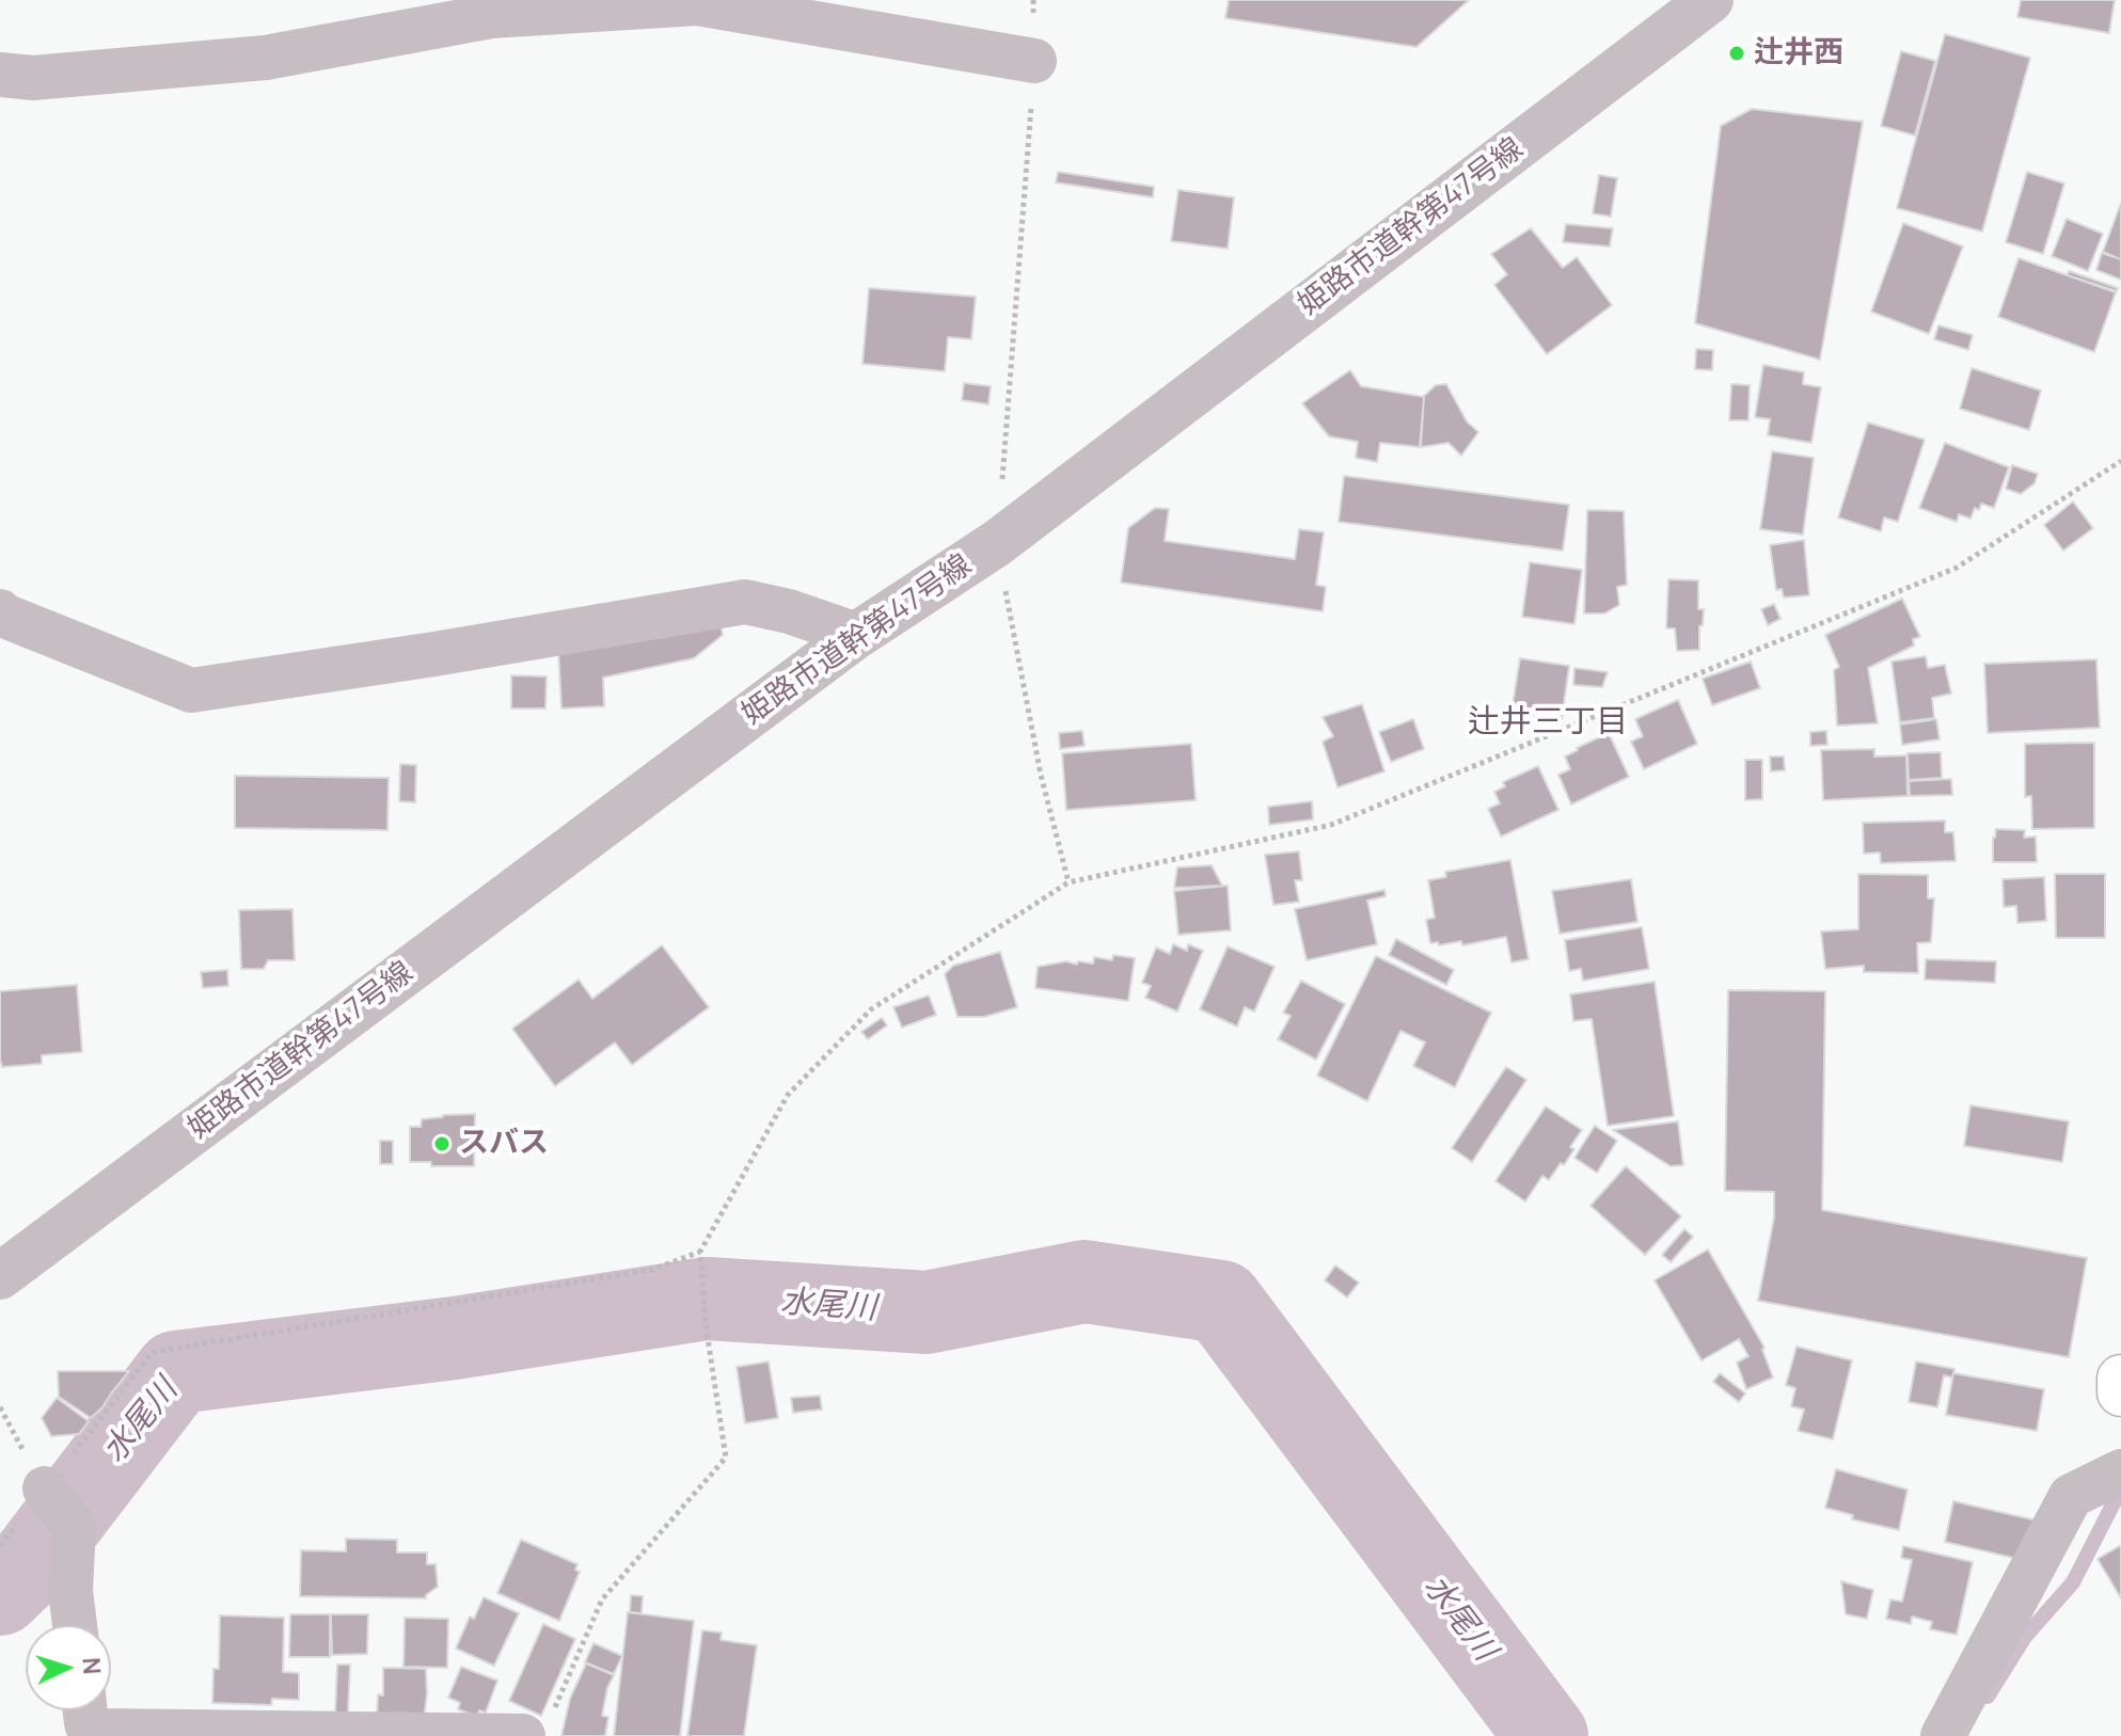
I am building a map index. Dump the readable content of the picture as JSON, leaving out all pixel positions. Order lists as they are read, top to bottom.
{
  "streets": {
    "street": ["姫路市道幹第47号線"]
  },
  "districts": ["辻井三丁目"],
  "water": ["水尾川"],
  "places": ["辻井西", "スバス"],
  "north": "right"
}
